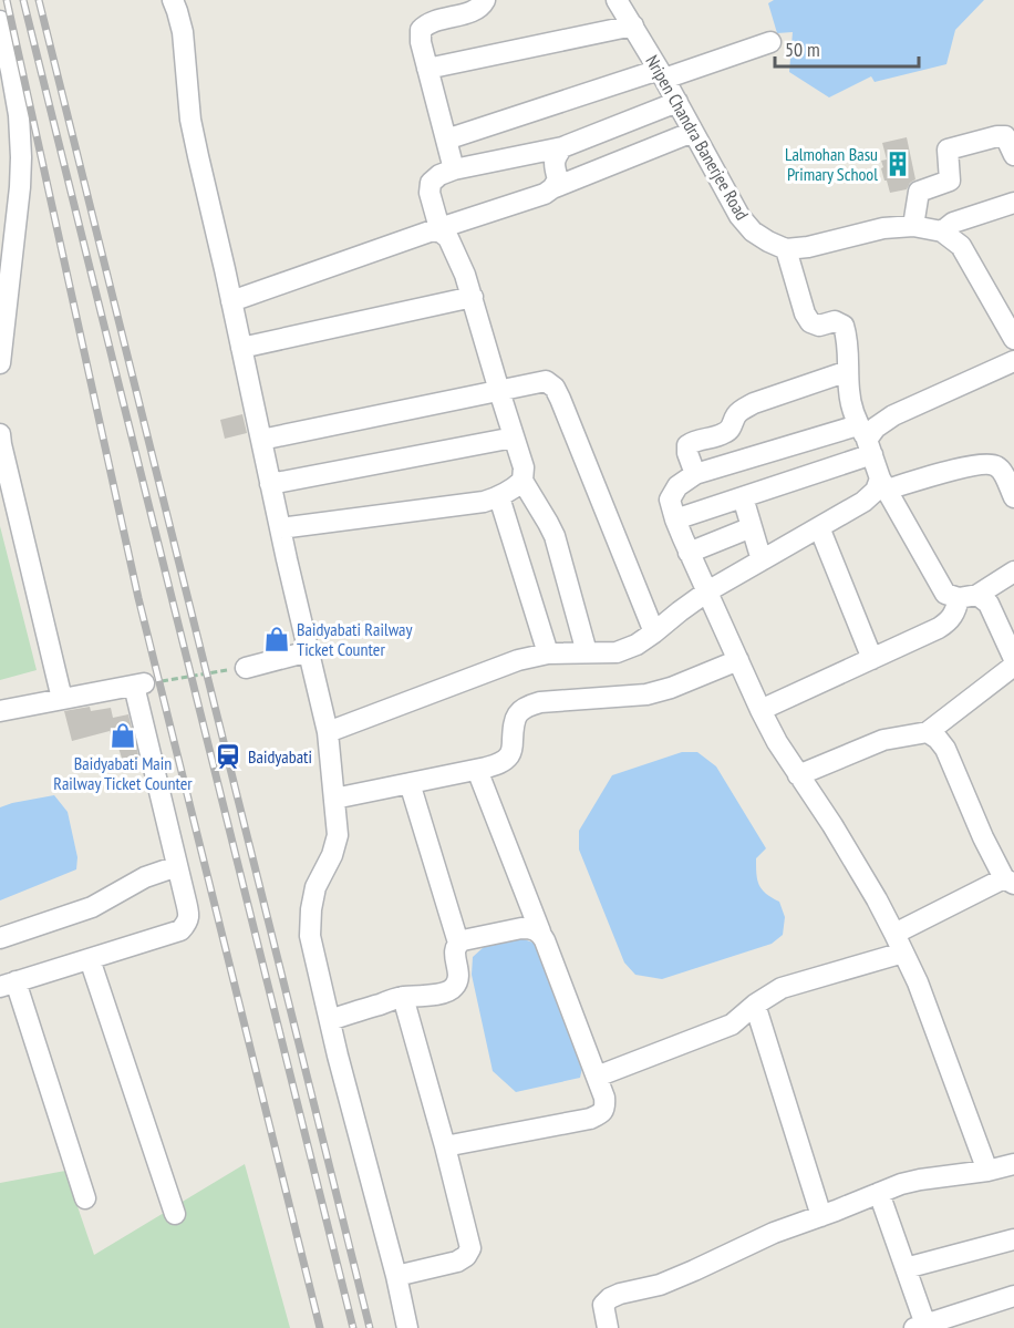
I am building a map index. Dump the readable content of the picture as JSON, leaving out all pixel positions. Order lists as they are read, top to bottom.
{
  "streets": {
    "street": ["Nripen Chandra Banerjee Road"]
  },
  "places": {
    "building": ["Lalmohan Basu Primary School"],
    "shop": ["Baidyabati Railway Ticket Counter", "Baidyabati Main Railway Ticket Counter"],
    "station": ["Baidyabati"]
  },
  "scale_bar": "50 m"
}
